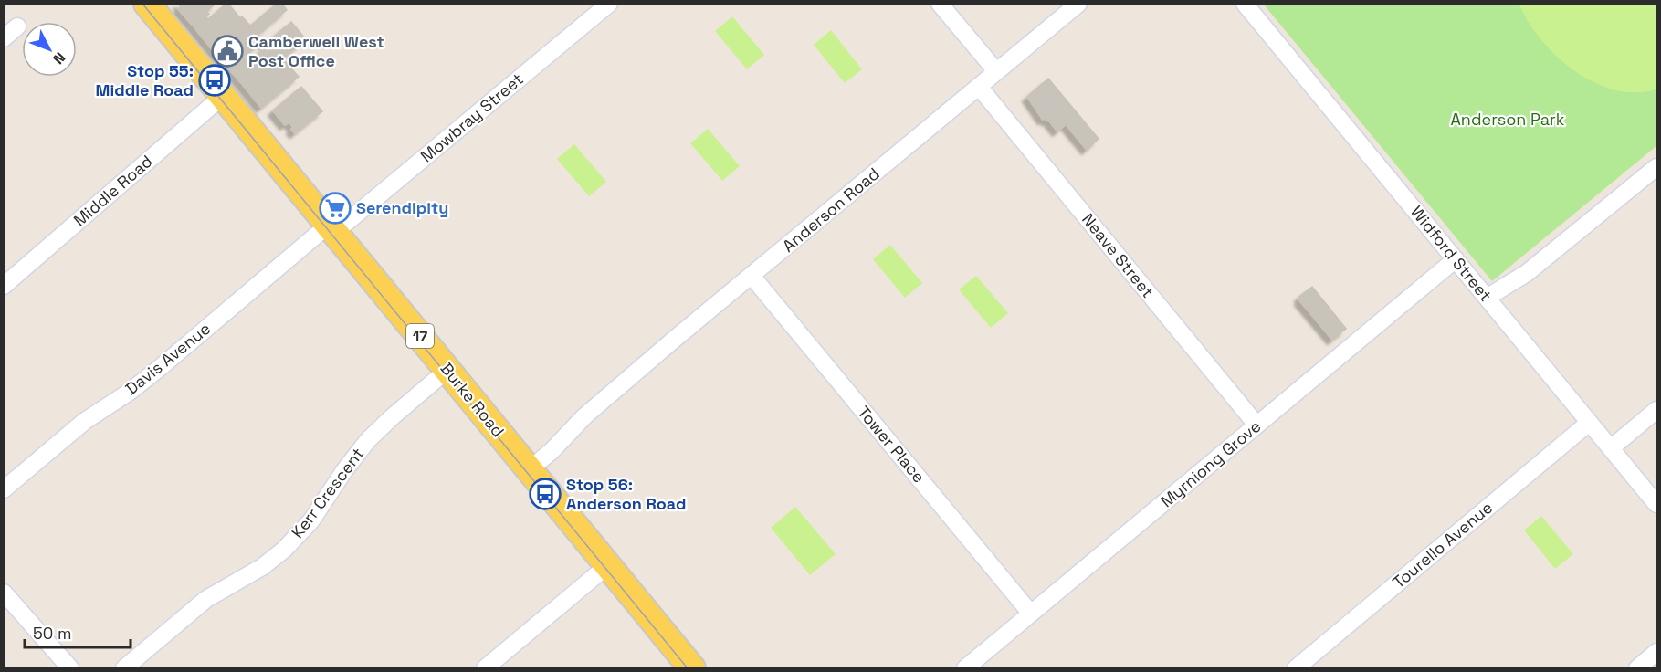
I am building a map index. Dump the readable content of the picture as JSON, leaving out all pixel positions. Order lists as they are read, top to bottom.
{
  "streets": {
    "main road": ["17", "Burke Road"],
    "street": [
      "Mowbray Street",
      "Middle Road",
      "Anderson Road",
      "Widford Street",
      "Neave Street",
      "Davis Avenue",
      "Tower Place",
      "Myrniong Grove",
      "Kerr Crescent",
      "Tourello Avenue"
    ]
  },
  "crossings": [
    ["Mowbray Street", "Davis Avenue"],
    ["Mowbray Street", "Burke Road"],
    ["Middle Road", "Burke Road"],
    ["Anderson Road", "Neave Street"],
    ["Anderson Road", "Burke Road"],
    ["Anderson Road", "Tower Place"],
    ["Widford Street", "Myrniong Grove"],
    ["Widford Street", "Tourello Avenue"],
    ["Neave Street", "Myrniong Grove"],
    ["Davis Avenue", "Burke Road"],
    ["Burke Road", "Kerr Crescent"],
    ["Tower Place", "Myrniong Grove"]
  ],
  "parks": ["Anderson Park"],
  "places": {
    "public building": ["Camberwell West Post Office"],
    "bus stop": ["Stop 55: Middle Road", "Stop 56: Anderson Road"],
    "supermarket": ["Serendipity"]
  },
  "scale_bar": "50 m",
  "north": "bottom right"
}
